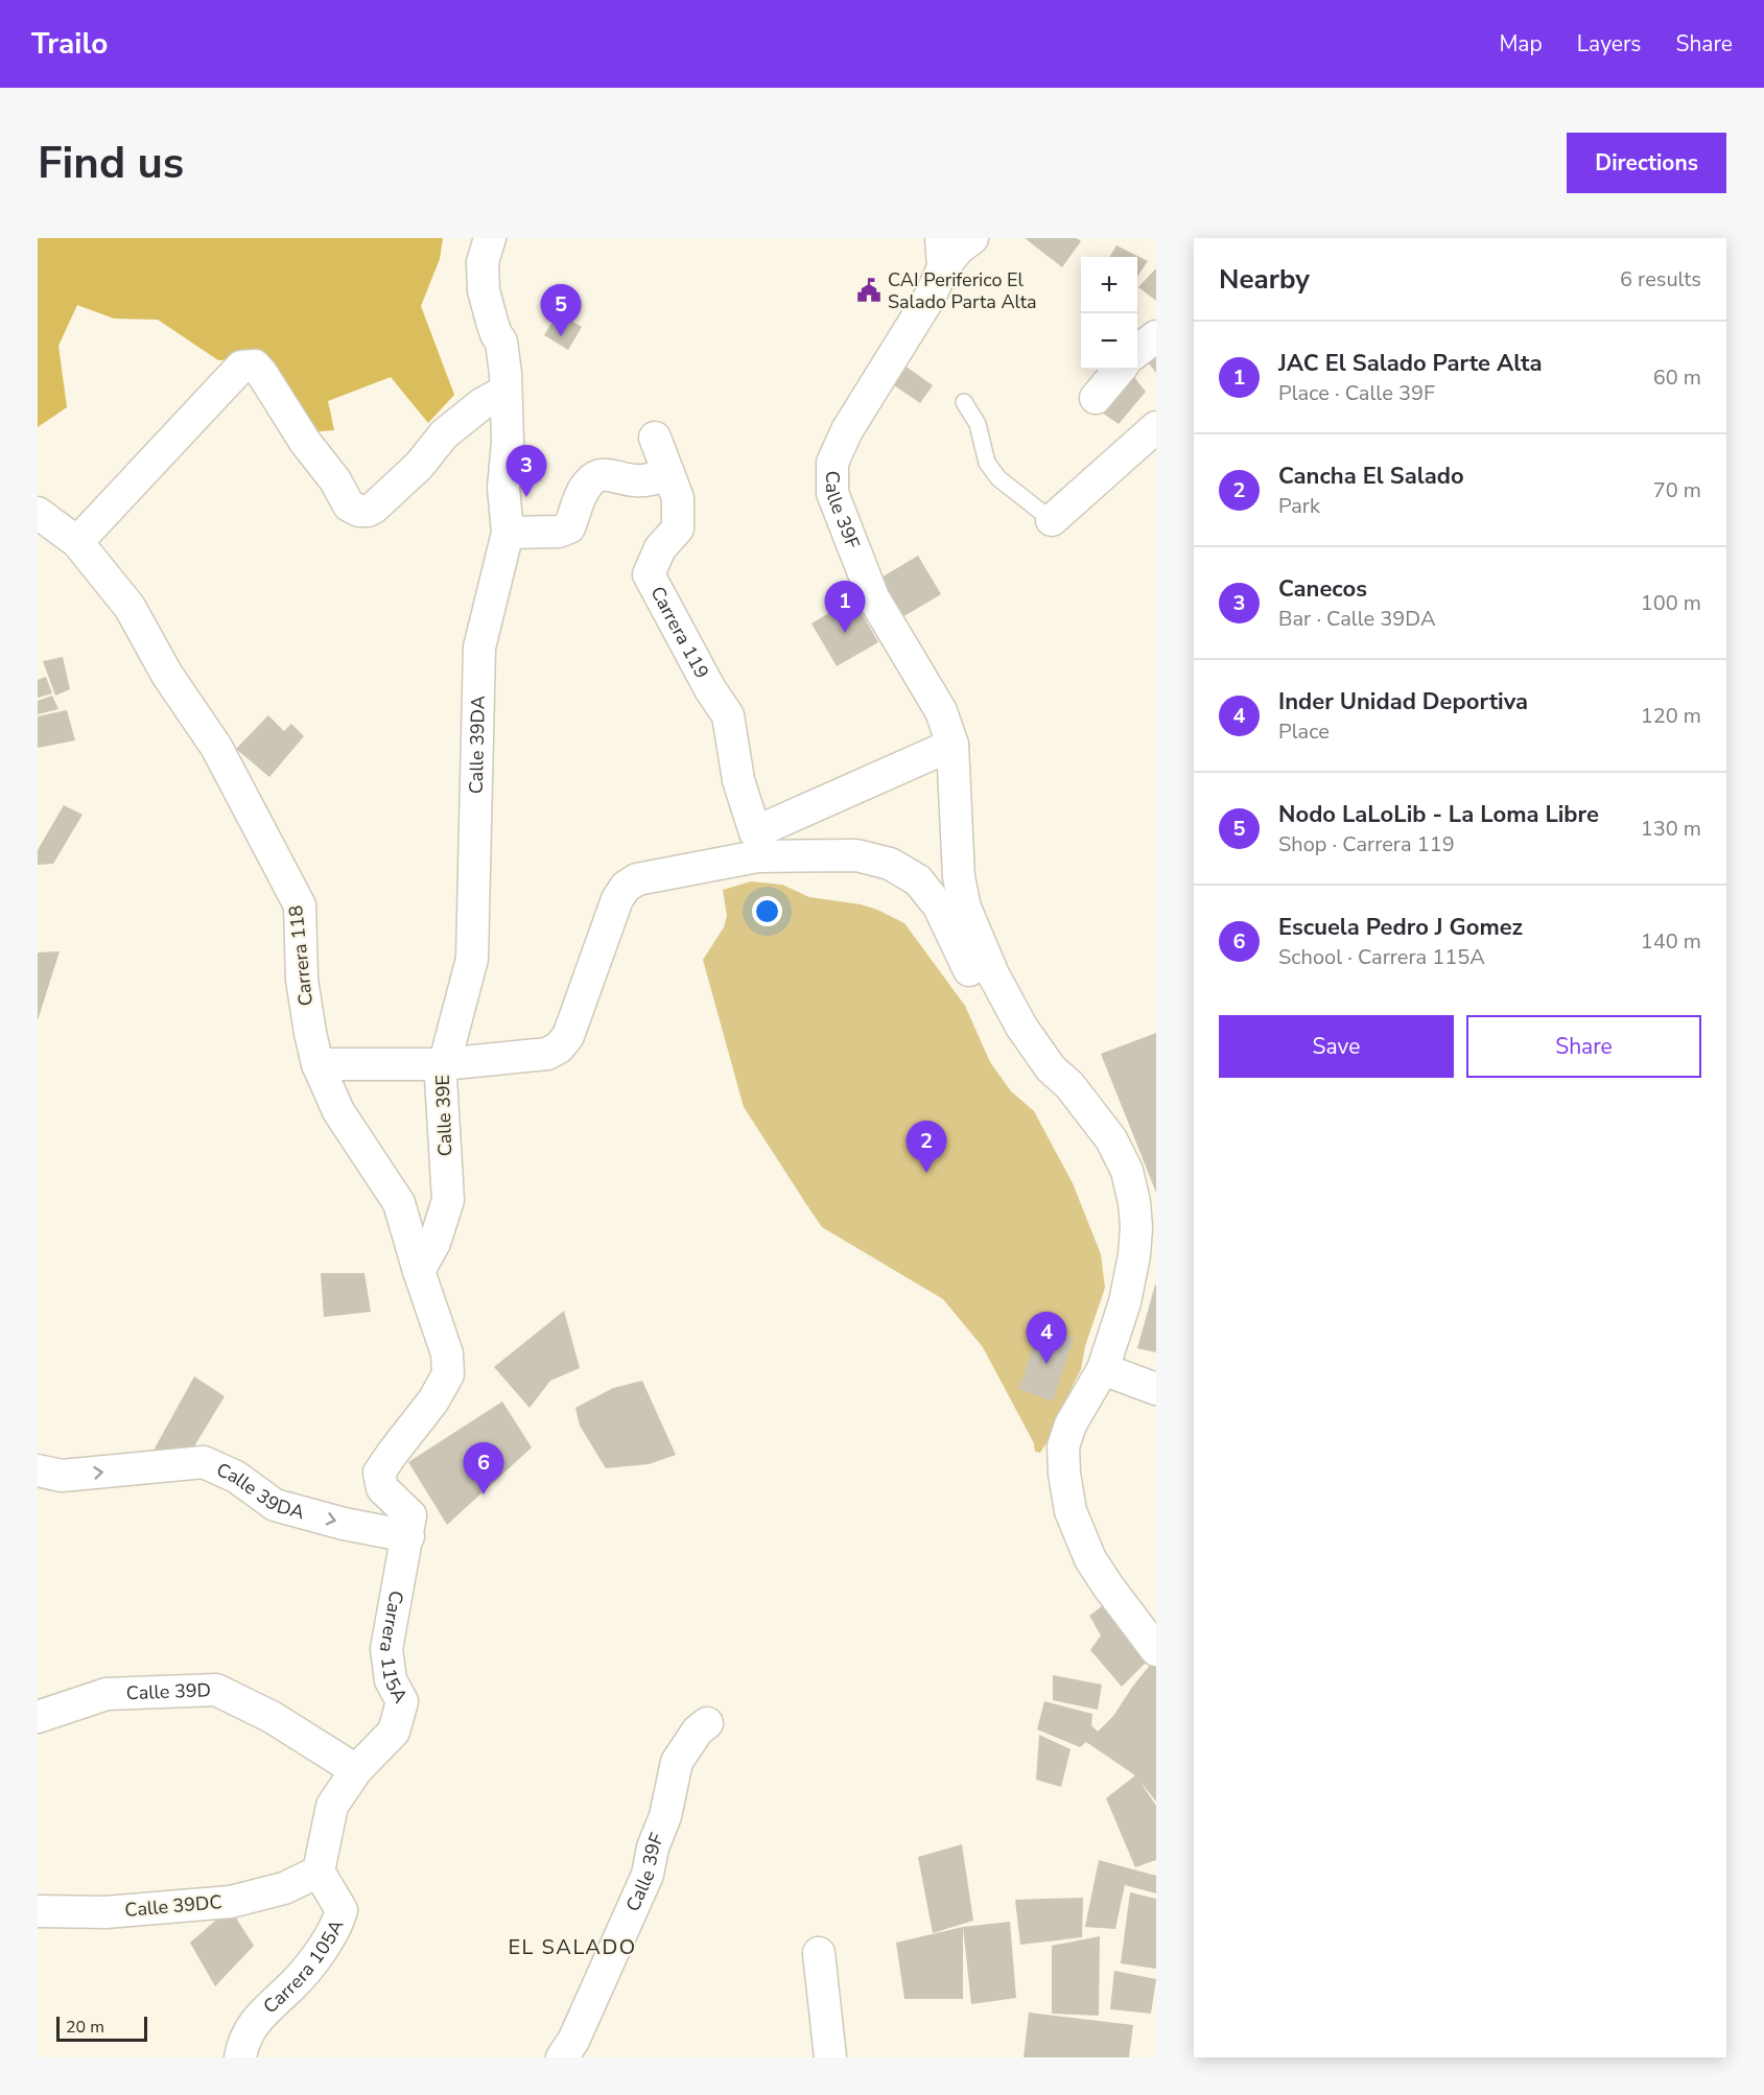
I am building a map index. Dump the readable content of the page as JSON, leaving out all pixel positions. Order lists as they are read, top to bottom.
{
  "streets": {
    "street": [
      "Calle 39F",
      "Carrera 119",
      "Calle 39DA",
      "Carrera 118",
      "Calle 39E",
      "Carrera 115A",
      "Calle 39D",
      "Calle 39DC",
      "Carrera 105A"
    ]
  },
  "crossings": [
    ["Calle 39F", "Carrera 119"],
    ["Calle 39DA", "Calle 39E"],
    ["Calle 39DA", "Carrera 115A"],
    ["Carrera 118", "Calle 39E"],
    ["Carrera 118", "Carrera 115A"],
    ["Carrera 115A", "Calle 39D"],
    ["Carrera 115A", "Calle 39DC"],
    ["Carrera 115A", "Carrera 105A"],
    ["Calle 39DC", "Carrera 105A"]
  ],
  "districts": ["EL SALADO"],
  "places": {
    "public building": ["CAI Periferico El Salado Parta Alta"]
  },
  "scale_bar": "20 m",
  "page": {
    "header": "Trailo",
    "nav": ["Map", "Layers", "Share"],
    "buttons": [
      "Directions",
      ["Save", "Share"]
    ],
    "title": "Find us",
    "heading": ["Nearby", "6 results"],
    "map_buttons": ["+", "−"],
    "pins": [
      "5",
      "3",
      "1",
      "2",
      "4",
      "6"
    ],
    "list": [
      {
        "mark": "1",
        "name": "JAC El Salado Parte Alta",
        "note": "Place · Calle 39F",
        "value": "60 m"
      },
      {
        "mark": "2",
        "name": "Cancha El Salado",
        "note": "Park",
        "value": "70 m"
      },
      {
        "mark": "3",
        "name": "Canecos",
        "note": "Bar · Calle 39DA",
        "value": "100 m"
      },
      {
        "mark": "4",
        "name": "Inder Unidad Deportiva",
        "note": "Place",
        "value": "120 m"
      },
      {
        "mark": "5",
        "name": "Nodo LaLoLib - La Loma Libre",
        "note": "Shop · Carrera 119",
        "value": "130 m"
      },
      {
        "mark": "6",
        "name": "Escuela Pedro J Gomez",
        "note": "School · Carrera 115A",
        "value": "140 m"
      }
    ],
    "scale": "20 m"
  }
}
